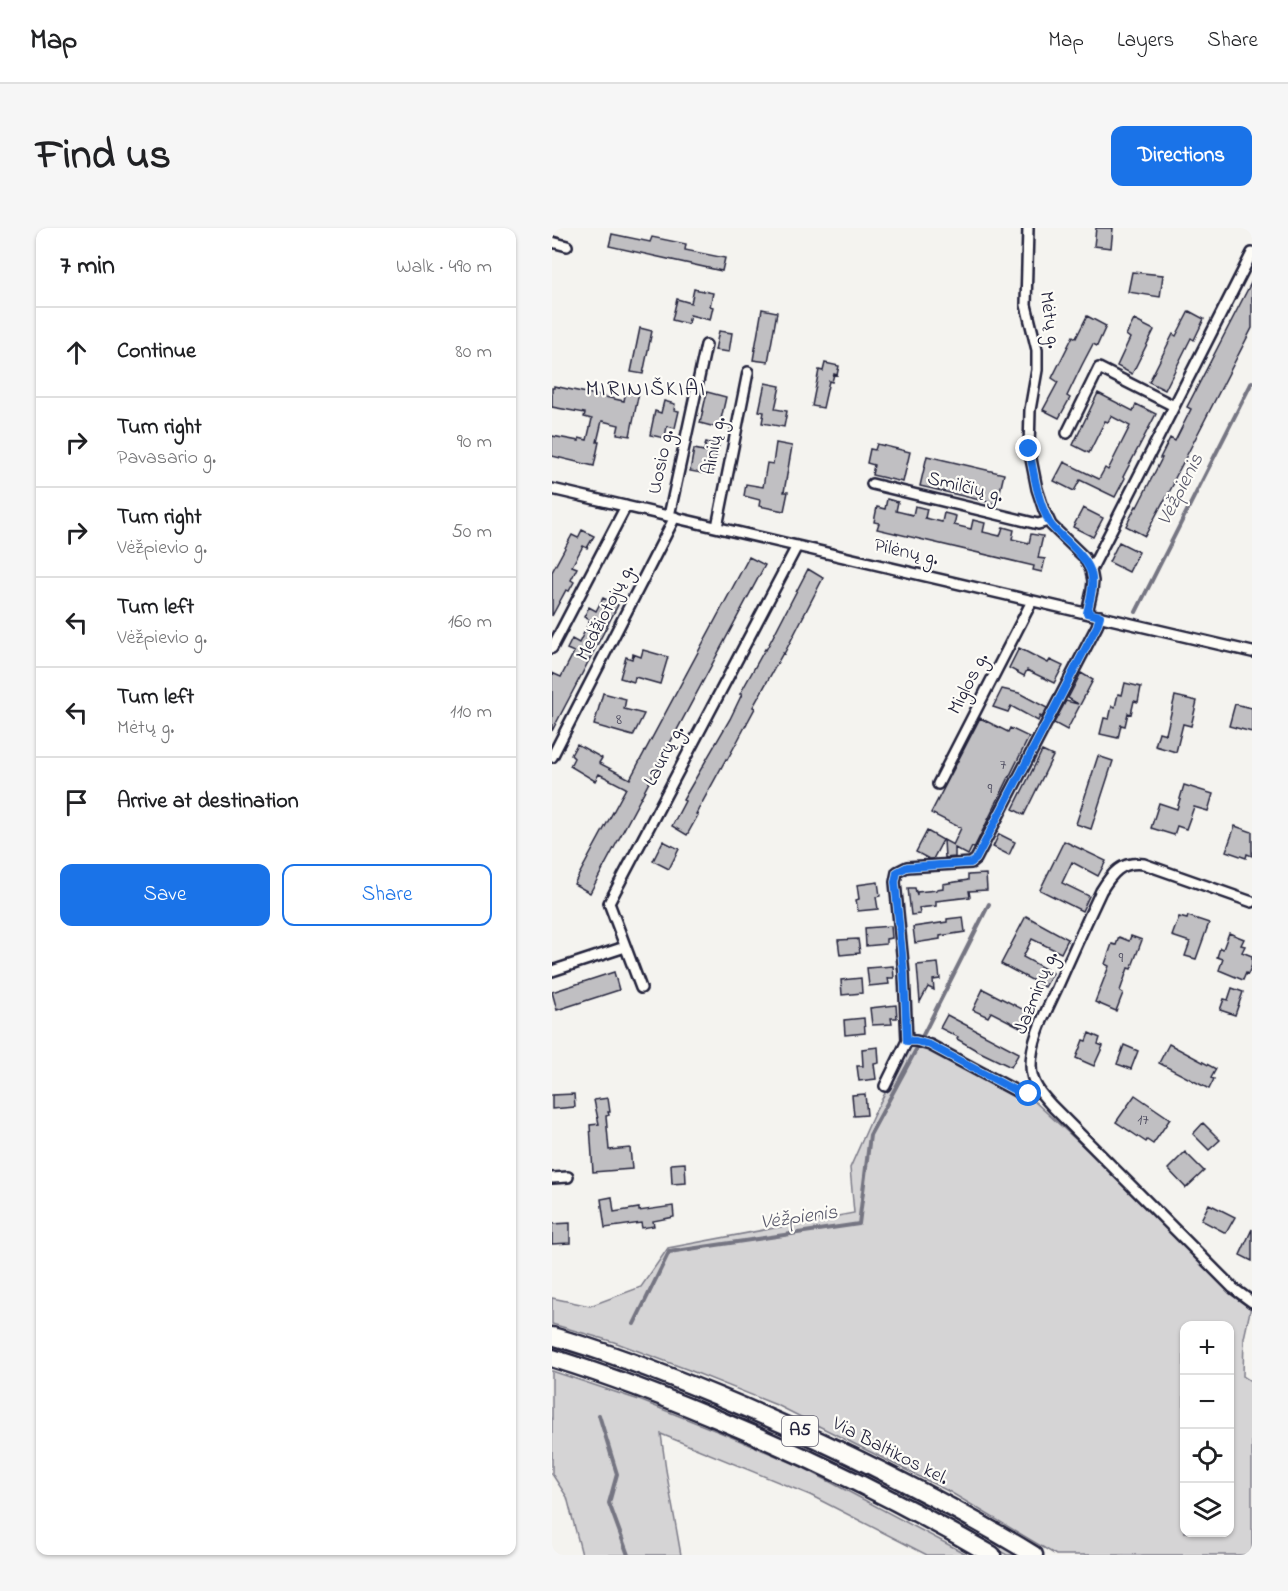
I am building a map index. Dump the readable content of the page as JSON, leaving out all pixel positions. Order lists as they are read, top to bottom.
{
  "streets": {
    "highway": ["A5", "Via Baltikos kel."],
    "street": [
      "Mėtų g.",
      "Ainių g.",
      "Uosio g.",
      "Smilčių g.",
      "Pilėnų g.",
      "Medžiotojų g.",
      "Miglos g.",
      "Laurų g.",
      "Jazminų g."
    ]
  },
  "crossings": [
    ["Mėtų g.", "Smilčių g."],
    ["Ainių g.", "Pilėnų g."],
    ["Uosio g.", "Pilėnų g."],
    ["Uosio g.", "Medžiotojų g."],
    ["Pilėnų g.", "Medžiotojų g."],
    ["Pilėnų g.", "Miglos g."],
    ["Pilėnų g.", "Laurų g."]
  ],
  "districts": ["MIRINIŠKIAI"],
  "water": ["Vėžpienis"],
  "house_numbers": [
    "8",
    "7",
    "9",
    "9",
    "17"
  ],
  "page": {
    "header": "Map",
    "nav": ["Map", "Layers", "Share"],
    "title": "Find us",
    "buttons": [
      "Directions",
      ["Save", "Share"]
    ],
    "heading": ["7 min", "Walk · 490 m"],
    "list": [
      ["Continue", "80 m"],
      ["Turn right", "Pavasario g.", "90 m"],
      ["Turn right", "Vėžpievio g.", "50 m"],
      ["Turn left", "Vėžpievio g.", "160 m"],
      ["Turn left", "Mėtų g.", "110 m"],
      "Arrive at destination"
    ],
    "map_buttons": ["+", "−"]
  }
}
